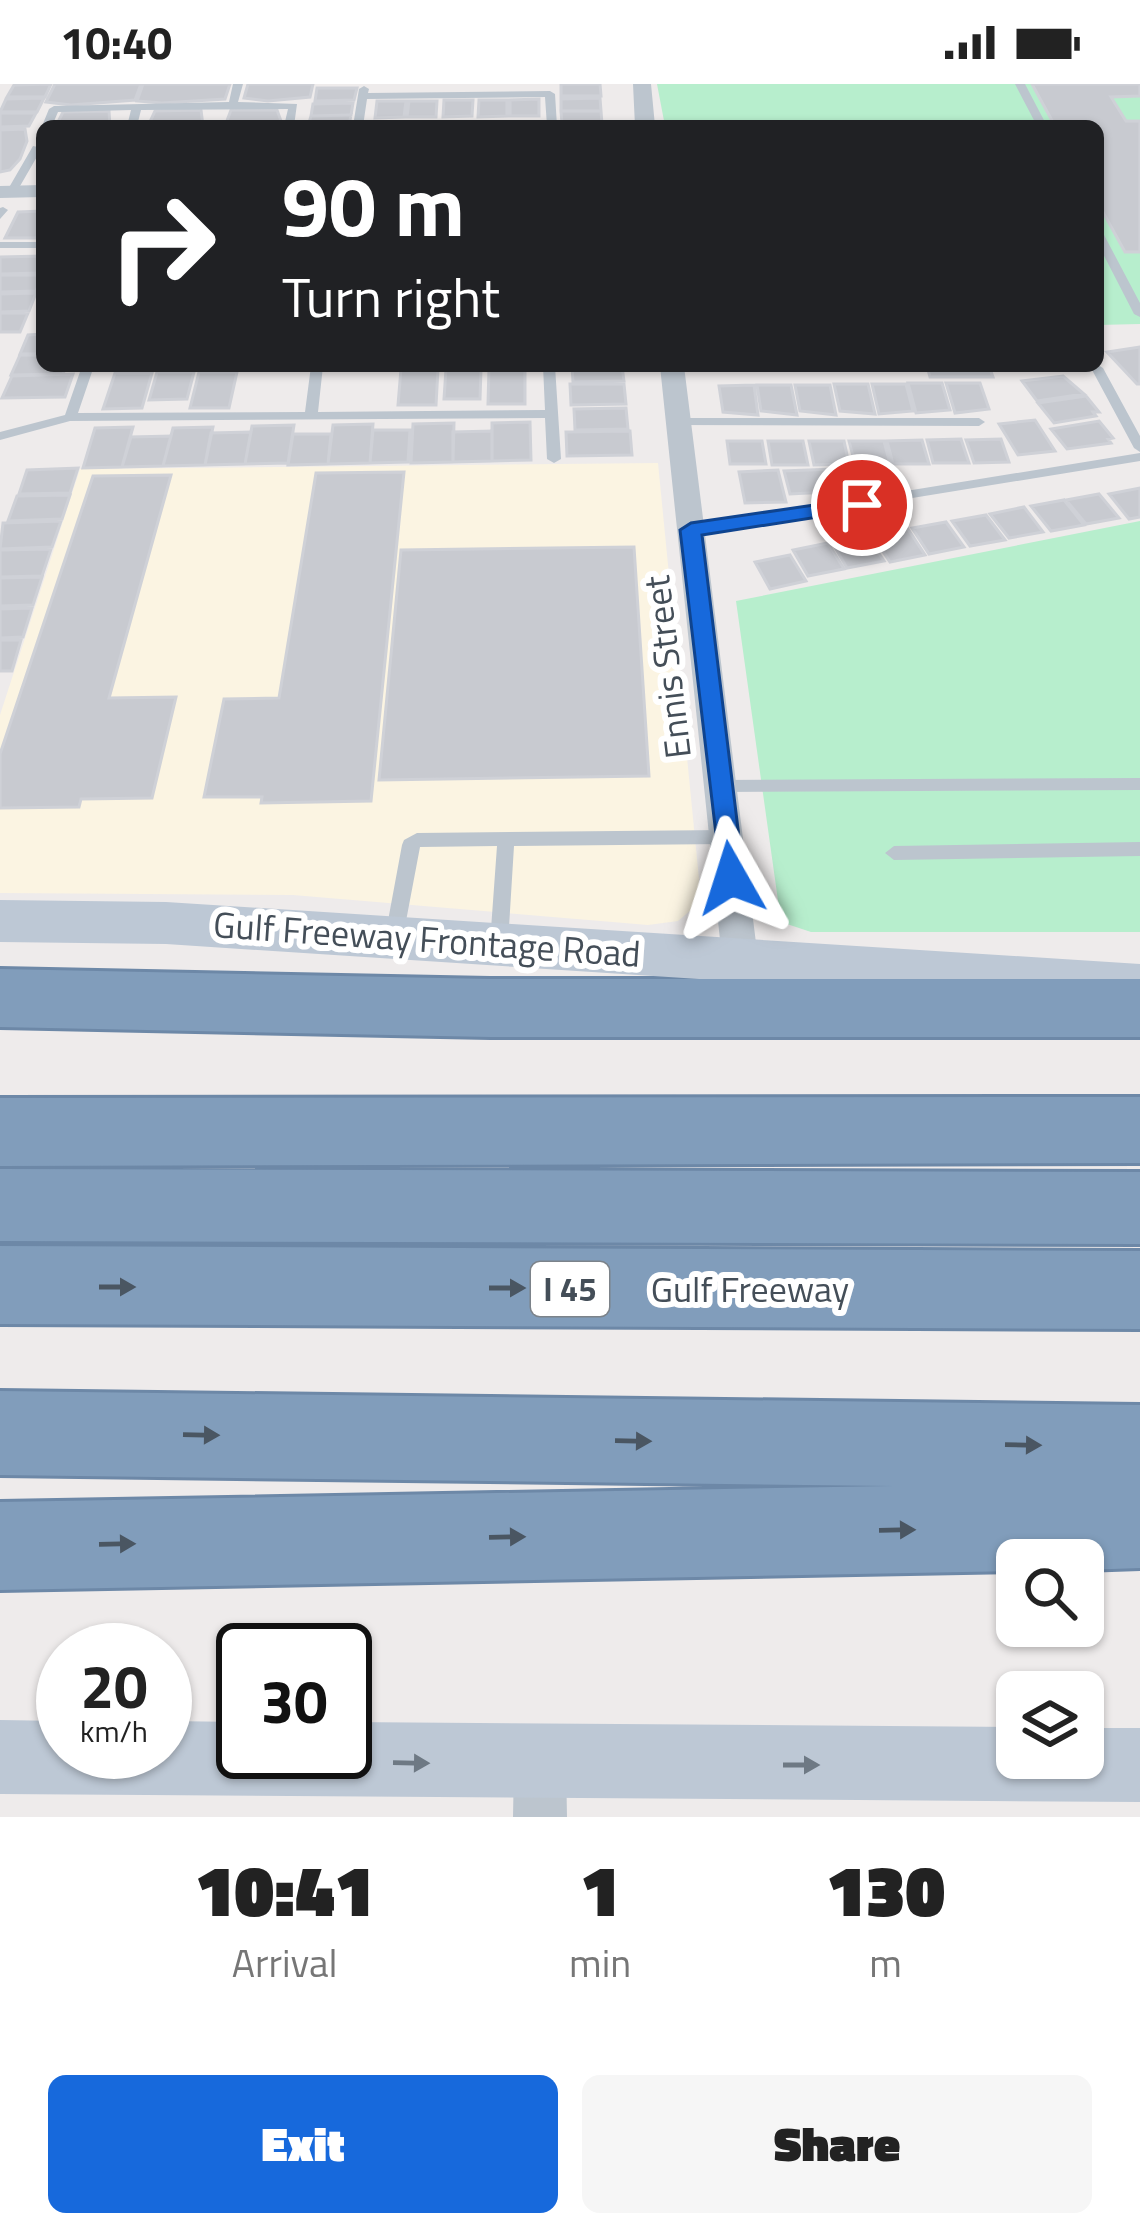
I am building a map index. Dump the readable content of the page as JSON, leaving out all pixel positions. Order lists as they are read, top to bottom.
{
  "streets": {
    "highway": ["I 45", "Gulf Freeway"],
    "main road": ["Gulf Freeway Frontage Road"],
    "street": ["Ennis Street"]
  },
  "crossings": [
    ["Ennis Street", "Gulf Freeway Frontage Road"]
  ],
  "page": {
    "status": "10:40",
    "turn": ["90 m", "Turn right"],
    "speed": "20 km/h",
    "limit": "30",
    "eta": [
      "10:41",
      "Arrival",
      "1",
      "min",
      "130",
      "m"
    ],
    "buttons": ["Exit", "Share"]
  }
}
